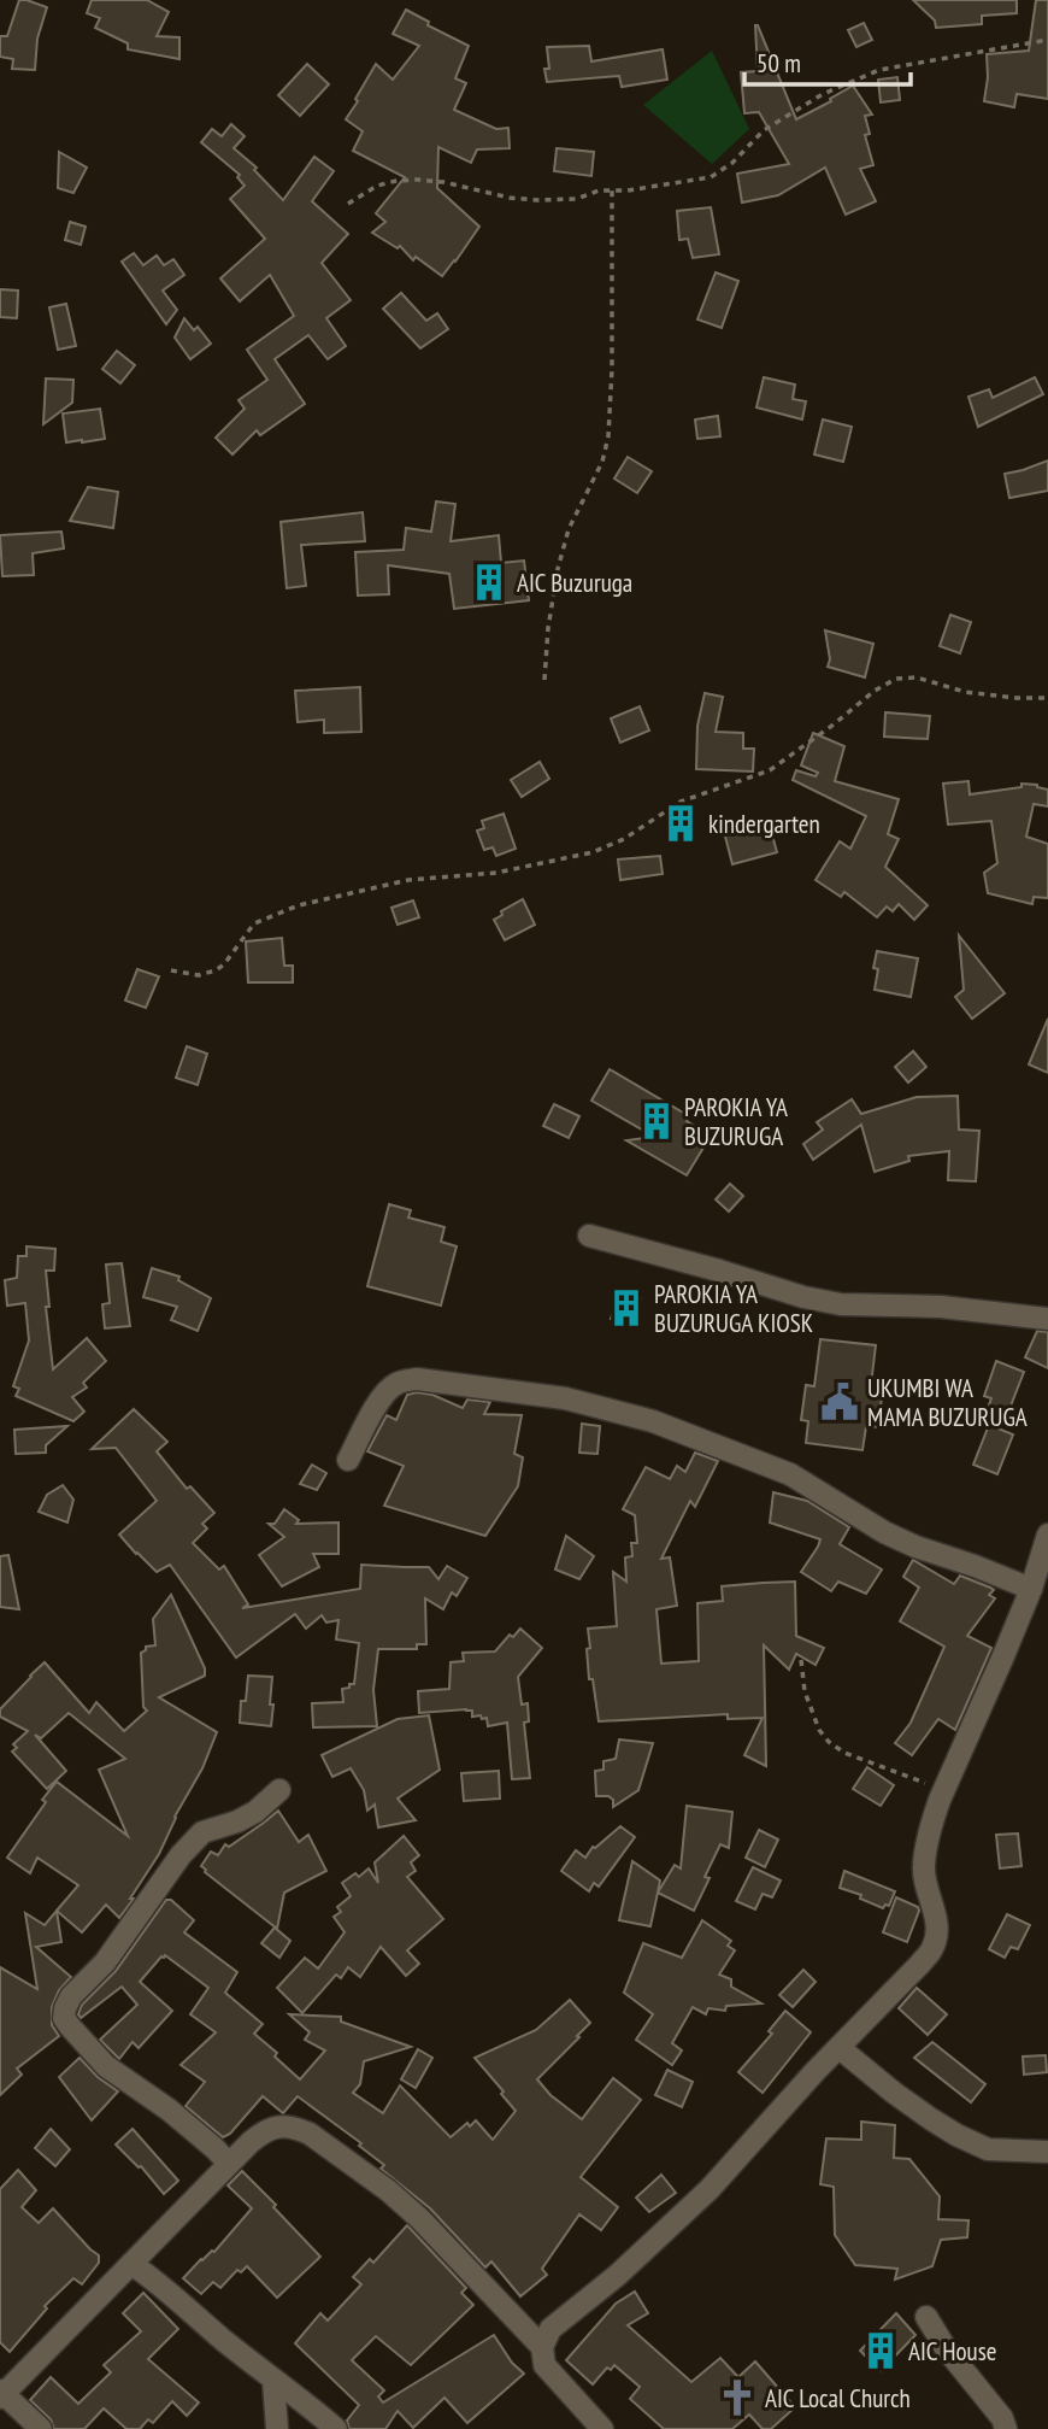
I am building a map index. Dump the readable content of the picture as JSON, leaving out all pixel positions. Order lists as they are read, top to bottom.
{
  "places": {
    "building": [
      "AIC Buzuruga",
      "kindergarten",
      "PAROKIA YA BUZURUGA",
      "PAROKIA YA BUZURUGA KIOSK",
      "AIC House"
    ],
    "public building": ["UKUMBI WA MAMA BUZURUGA"],
    "church": ["AIC Local Church"]
  },
  "scale_bar": "50 m"
}
